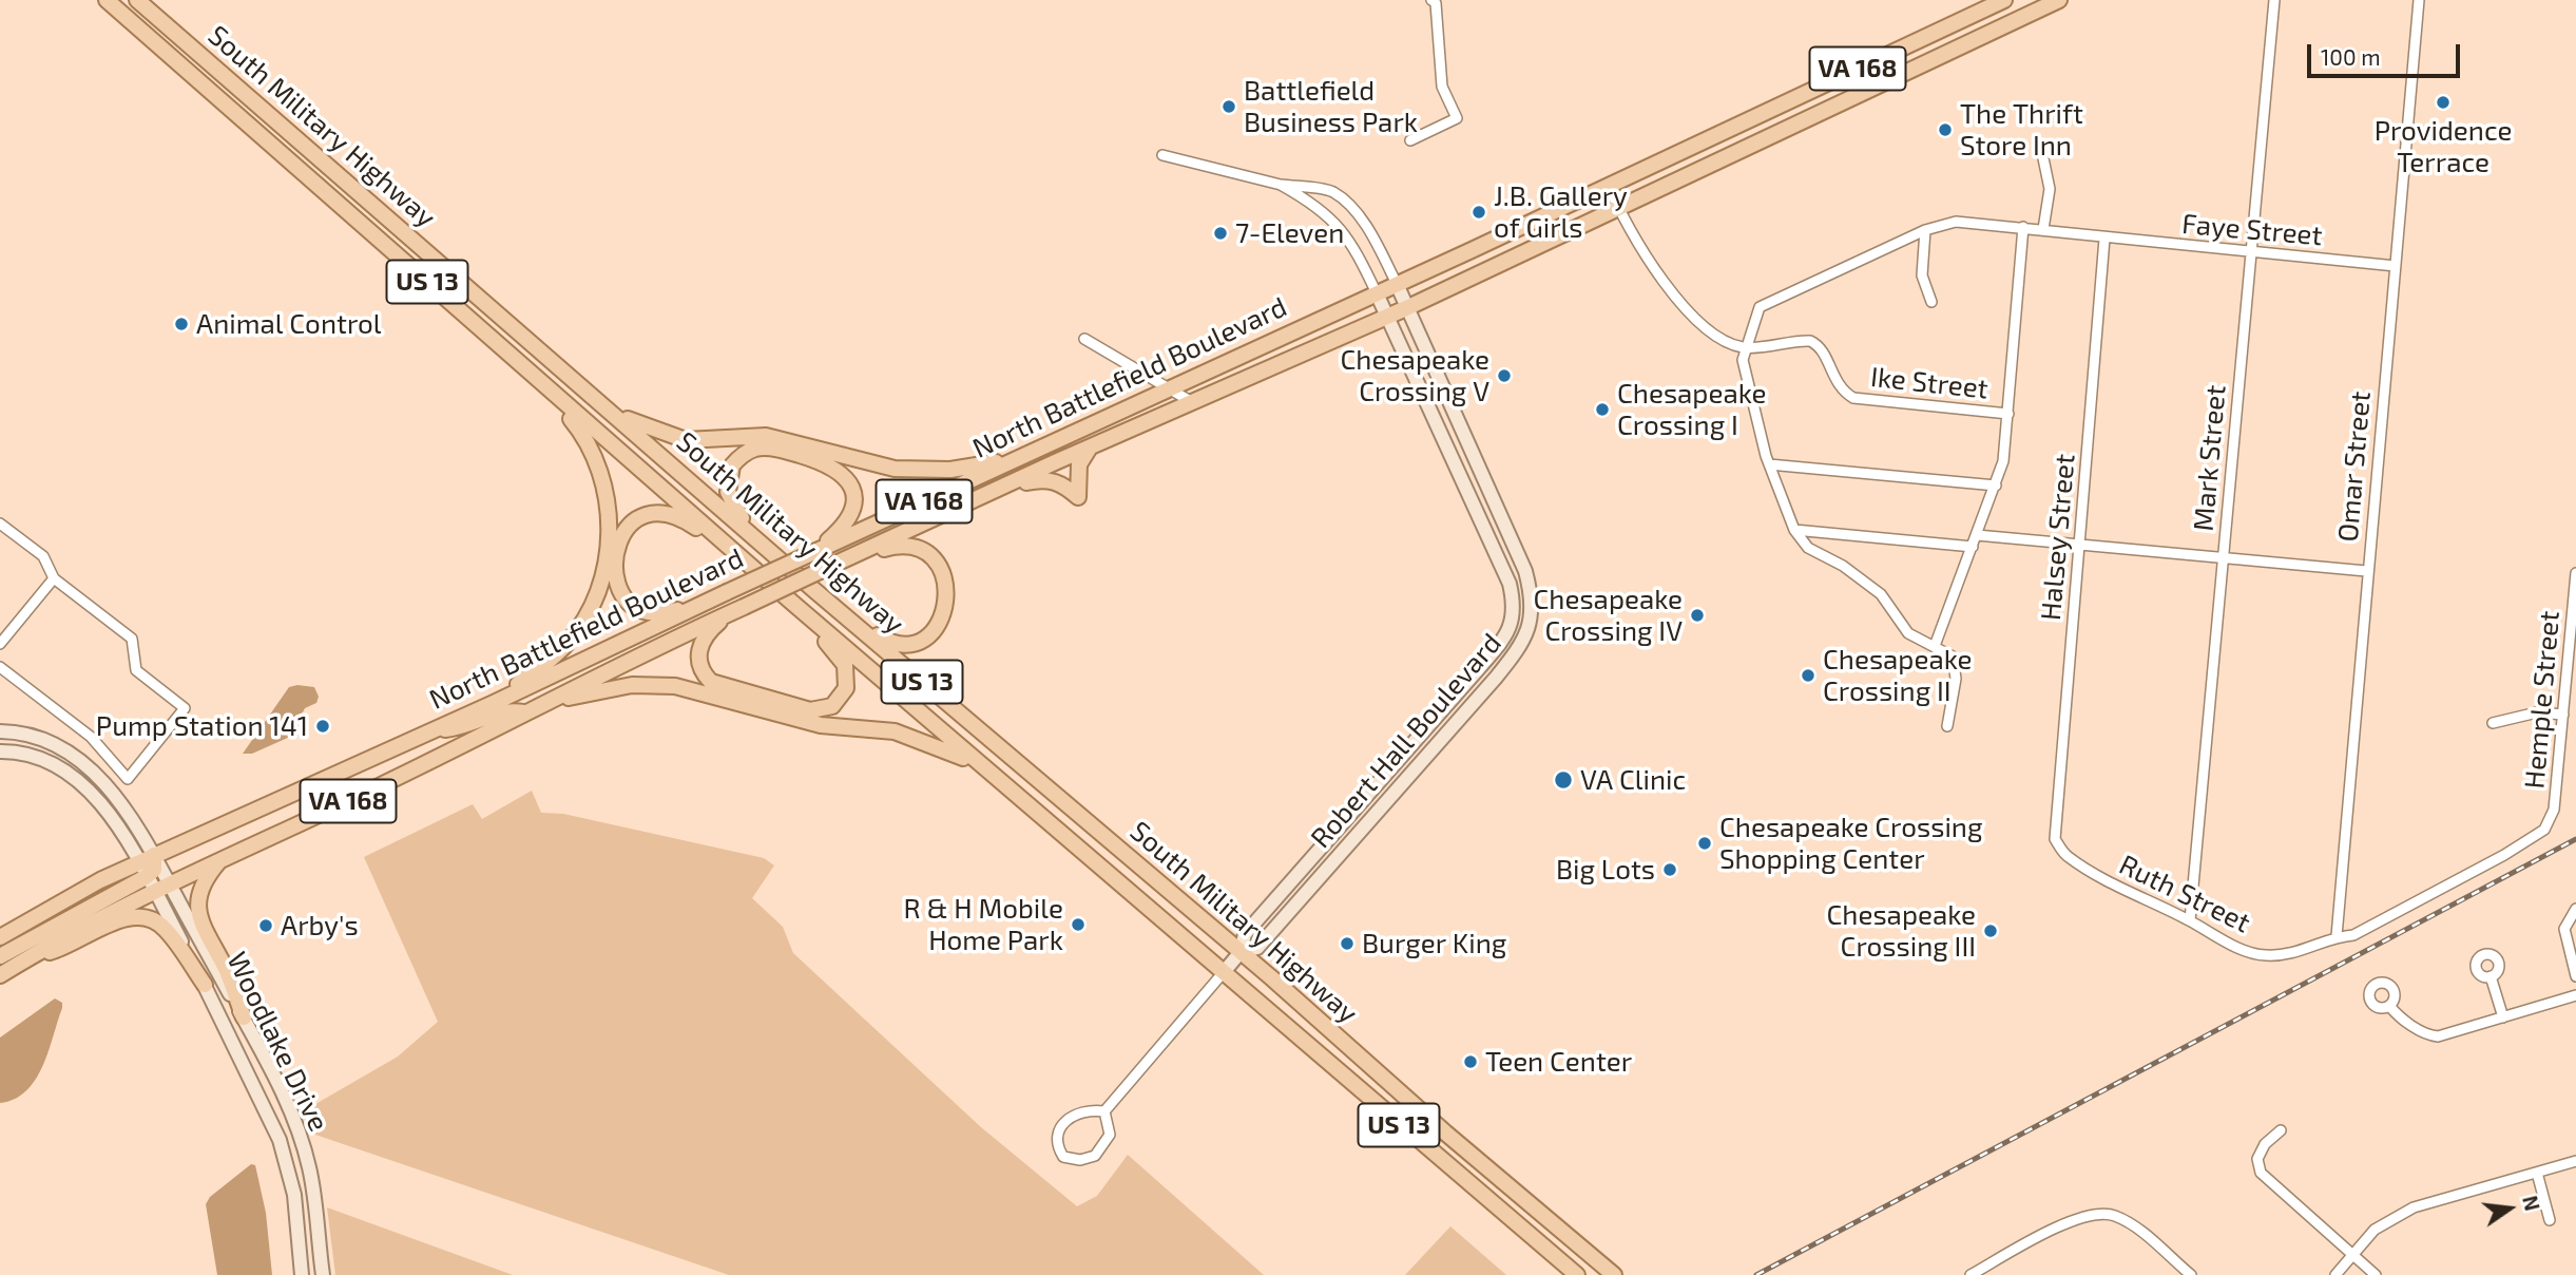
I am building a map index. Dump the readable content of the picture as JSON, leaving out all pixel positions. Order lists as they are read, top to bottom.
{
  "streets": {
    "main road": [
      "VA 168",
      "South Military Highway",
      "US 13",
      "North Battlefield Boulevard"
    ],
    "street": [
      "Faye Street",
      "Ike Street",
      "Mark Street",
      "Omar Street",
      "Halsey Street",
      "Hemple Street",
      "Robert Hall Boulevard",
      "Ruth Street",
      "Woodlake Drive"
    ]
  },
  "crossings": [
    ["VA 168", "North Battlefield Boulevard"],
    ["VA 168", "Woodlake Drive"],
    ["South Military Highway", "Robert Hall Boulevard"],
    ["Faye Street", "Mark Street"],
    ["Faye Street", "Omar Street"],
    ["Faye Street", "Halsey Street"],
    ["North Battlefield Boulevard", "Robert Hall Boulevard"],
    ["North Battlefield Boulevard", "Woodlake Drive"],
    ["Mark Street", "Ruth Street"],
    ["Omar Street", "Ruth Street"],
    ["Halsey Street", "Ruth Street"],
    ["Hemple Street", "Ruth Street"]
  ],
  "places": [
    "Providence Terrace",
    "Battlefield Business Park",
    "The Thrift Store Inn",
    "J.B. Gallery of Girls",
    "7-Eleven",
    "Animal Control",
    "Chesapeake Crossing V",
    "Chesapeake Crossing I",
    "Chesapeake Crossing IV",
    "Chesapeake Crossing II",
    "Pump Station 141",
    "VA Clinic",
    "Chesapeake Crossing Shopping Center",
    "Big Lots",
    "R & H Mobile Home Park",
    "Arby's",
    "Chesapeake Crossing III",
    "Burger King",
    "Teen Center"
  ],
  "scale_bar": "100 m",
  "north": "right"
}
